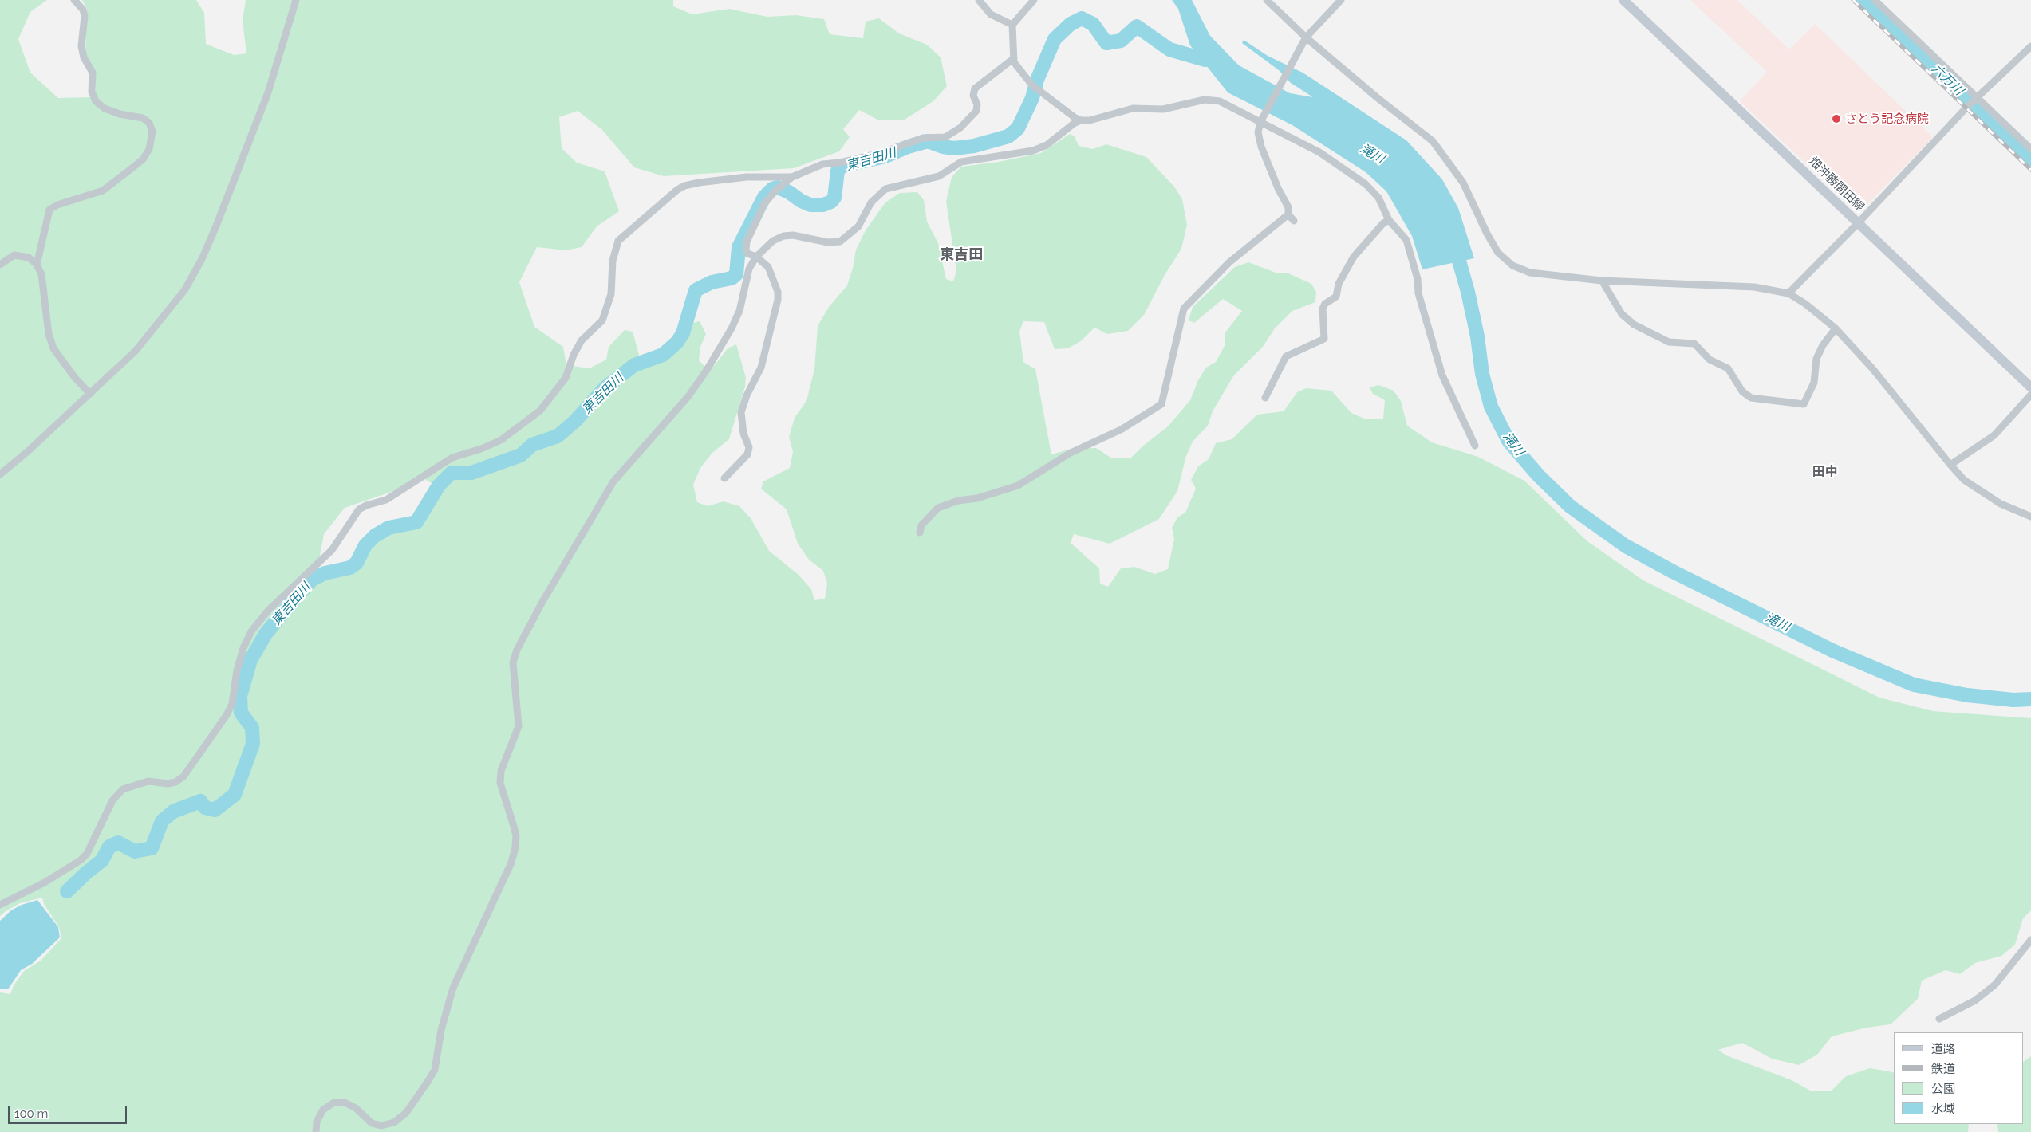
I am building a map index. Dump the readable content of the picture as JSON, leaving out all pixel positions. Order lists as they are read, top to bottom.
{
  "streets": {
    "main road": ["畑沖勝間田線"]
  },
  "districts": ["東吉田", "田中"],
  "water": ["六万川", "滝川", "東吉田川"],
  "places": ["さとう記念病院"],
  "legend": [
    "道路",
    "鉄道",
    "公園",
    "水域"
  ],
  "scale_bar": "100 m"
}
